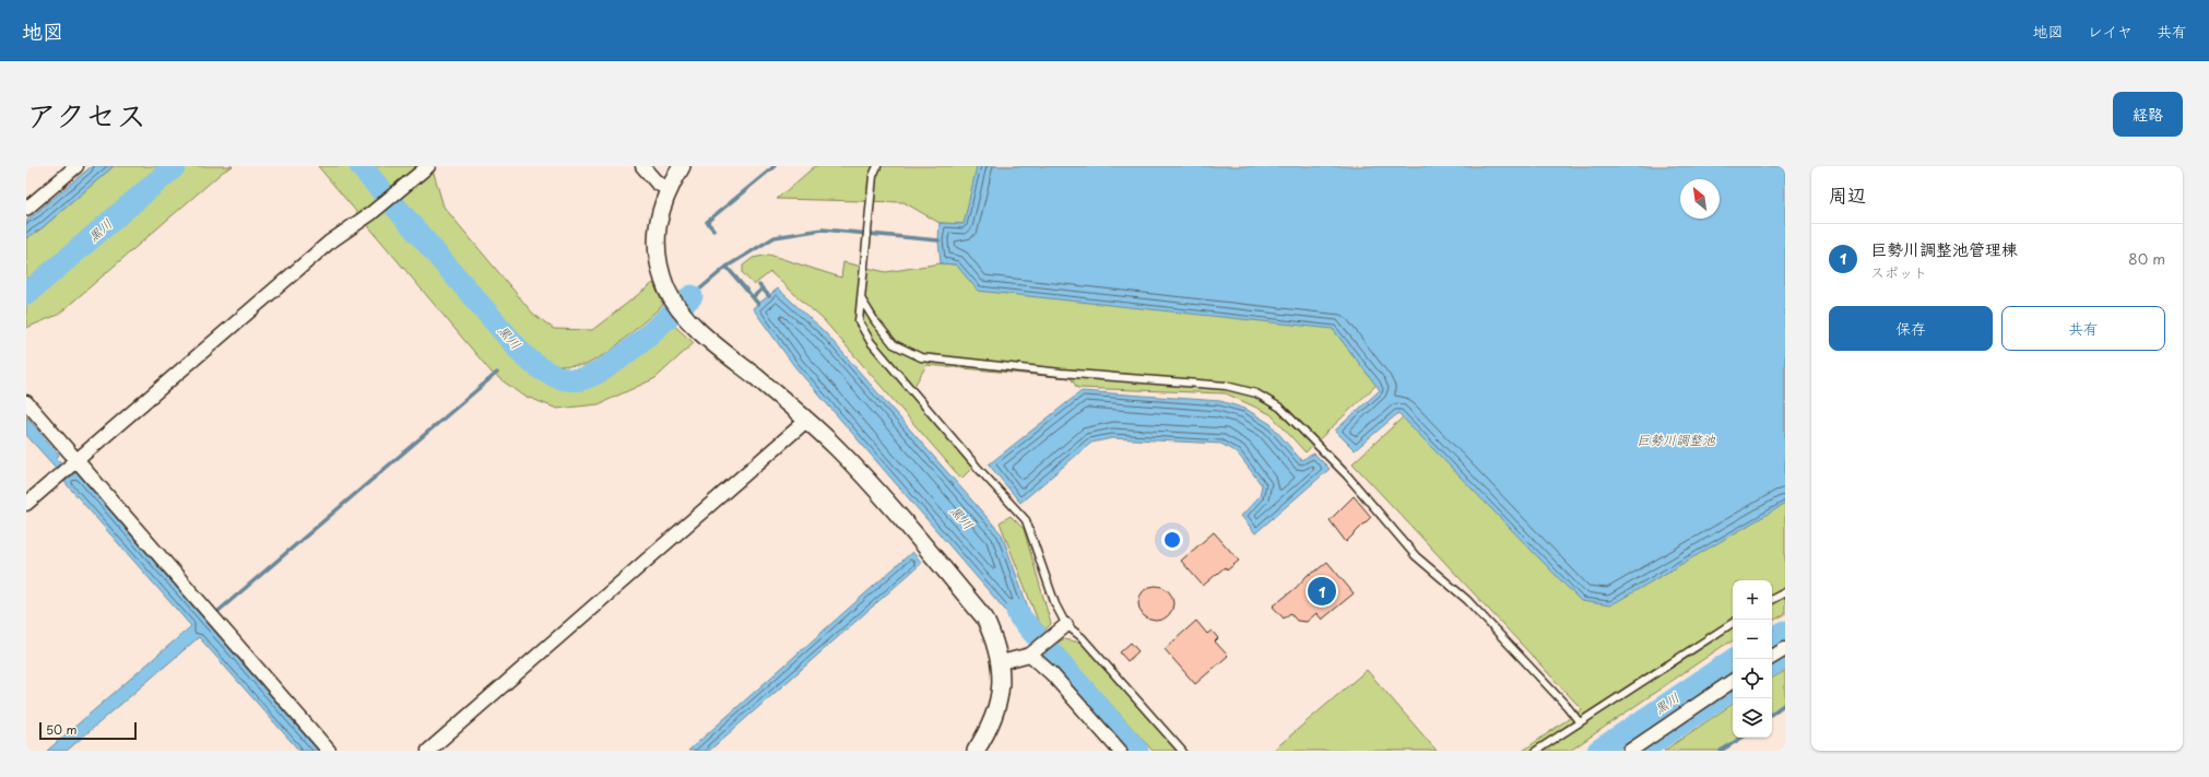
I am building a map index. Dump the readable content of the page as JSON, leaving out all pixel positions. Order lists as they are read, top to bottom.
{
  "water": ["黒川", "巨勢川調整池"],
  "scale_bar": "50 m",
  "north": "top left",
  "page": {
    "header": "地図",
    "nav": ["地図", "レイヤ", "共有"],
    "title": "アクセス",
    "buttons": [
      "経路",
      ["保存", "共有"]
    ],
    "heading": "周辺",
    "list": [
      {
        "mark": "1",
        "name": "巨勢川調整池管理棟",
        "note": "スポット",
        "value": "80 m"
      }
    ],
    "pins": "1",
    "map_buttons": ["+", "−"],
    "scale": "50 m"
  }
}
